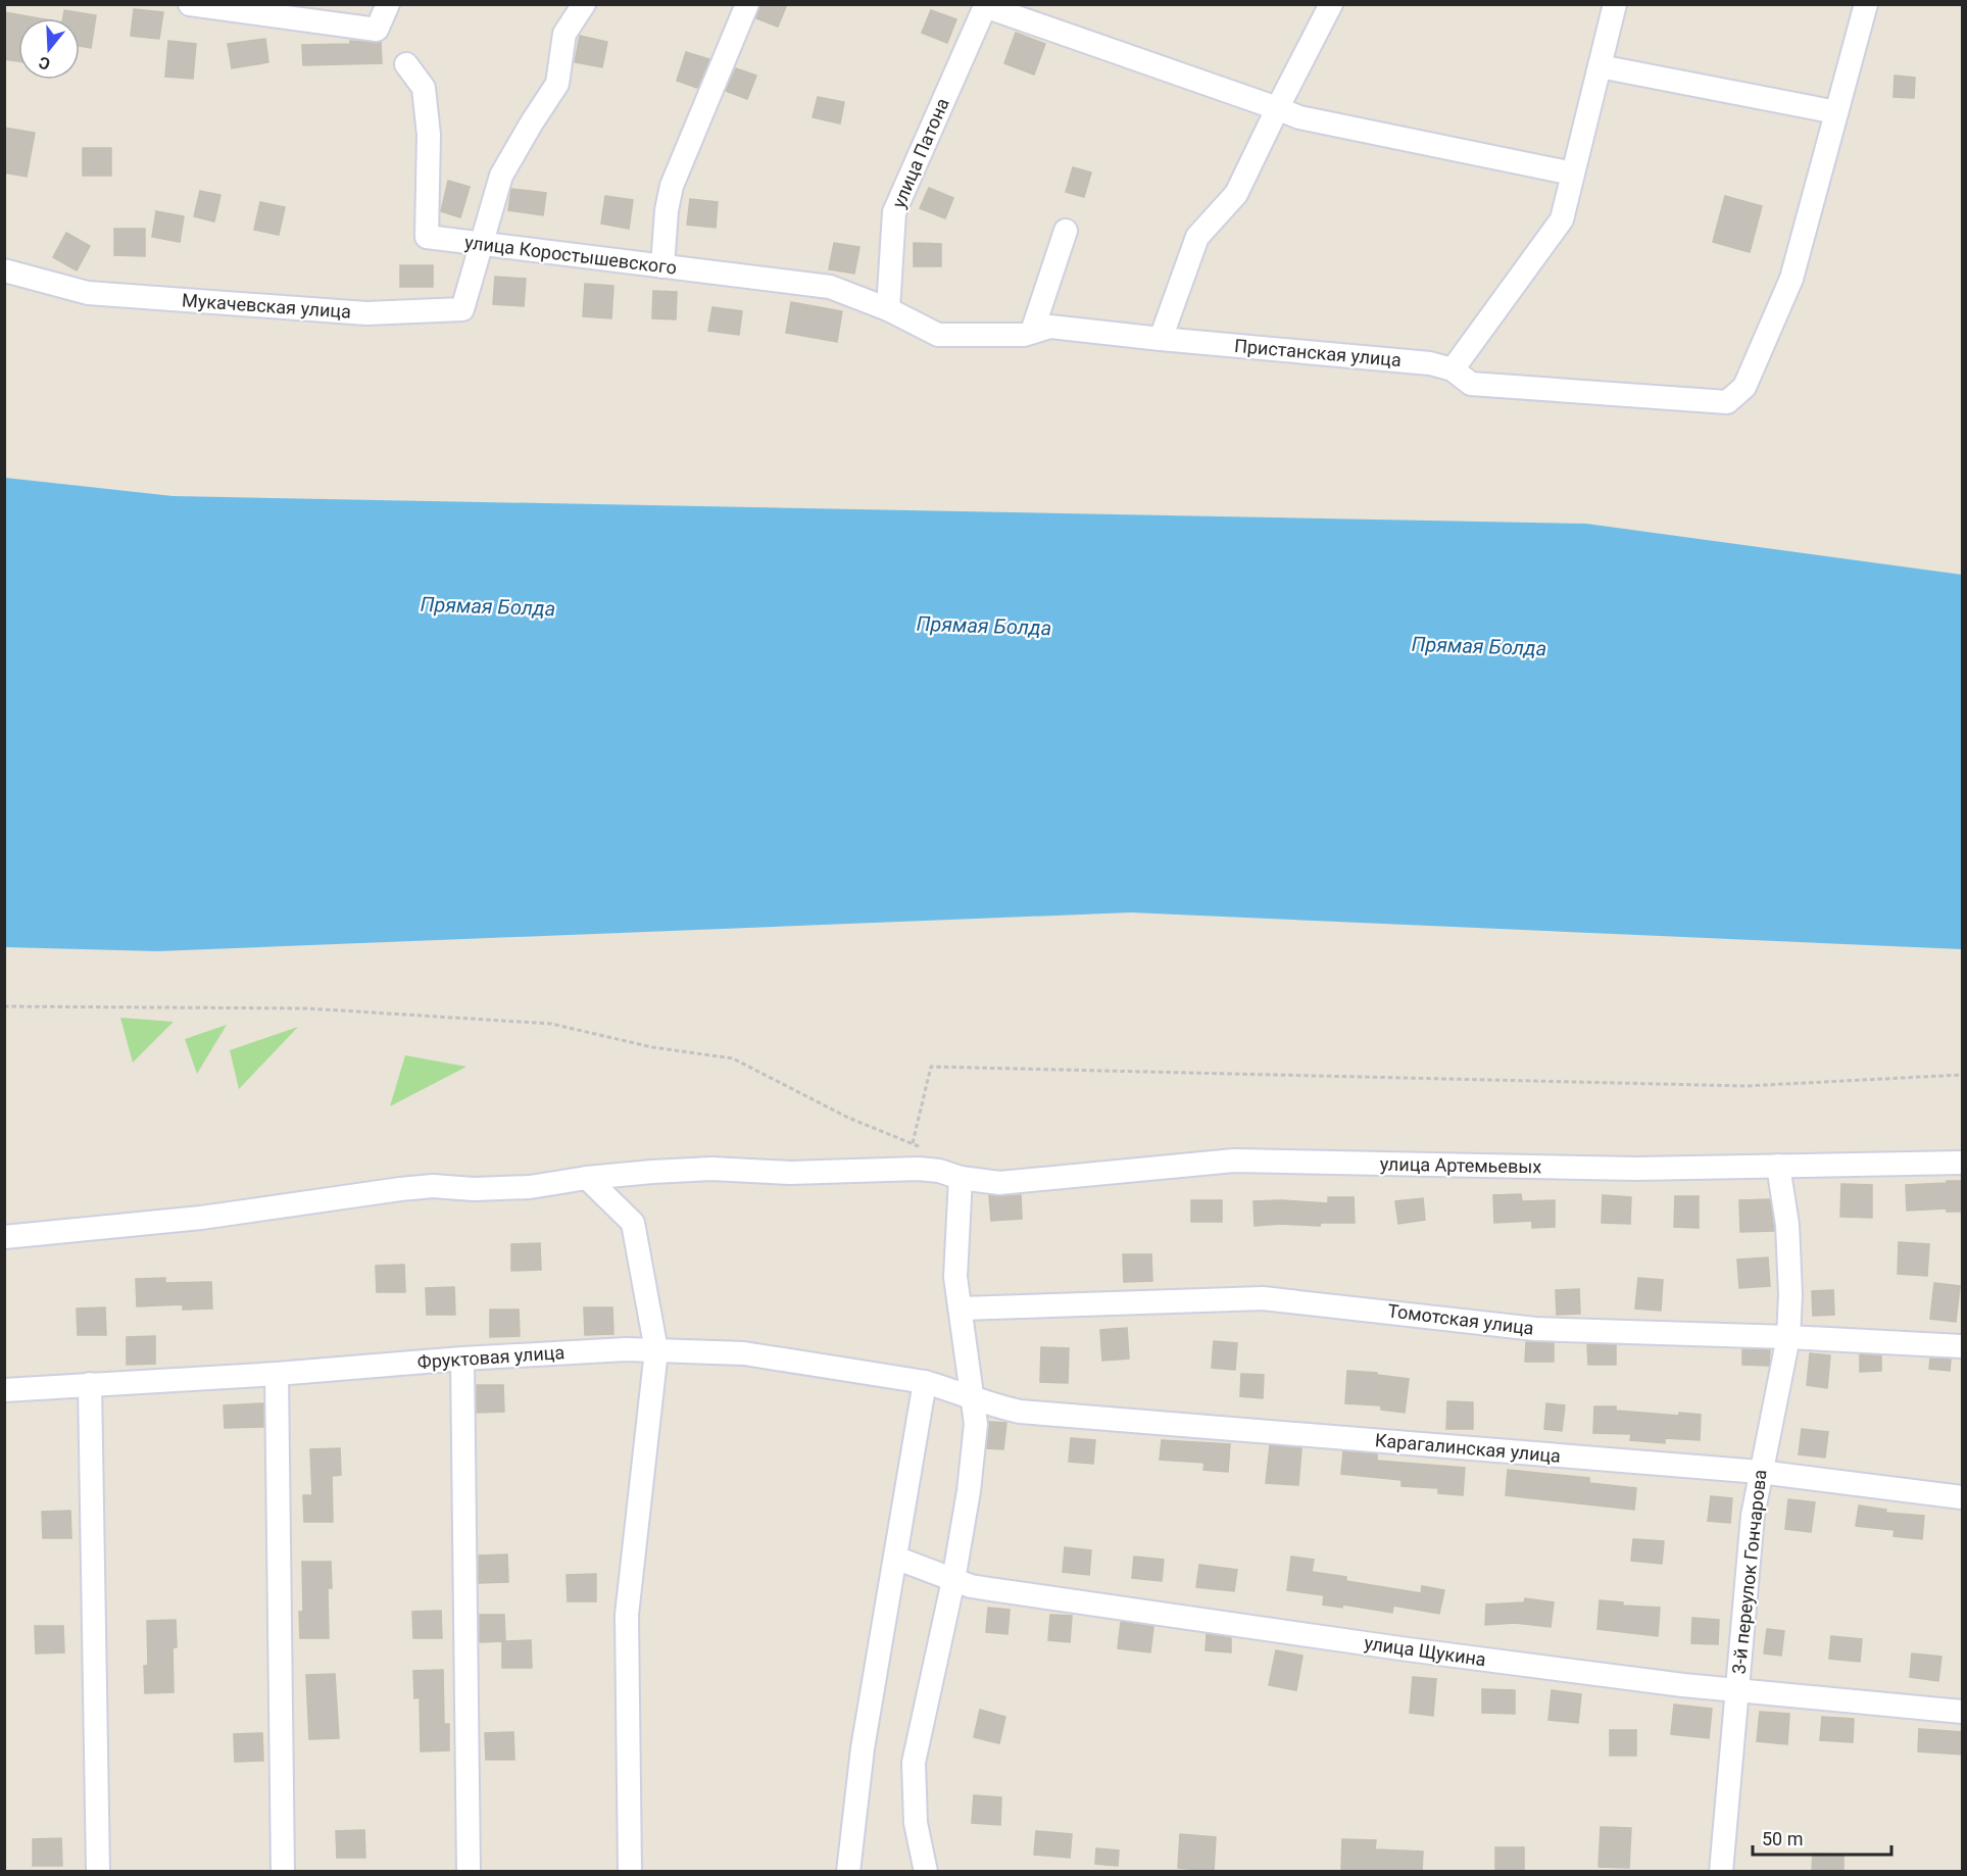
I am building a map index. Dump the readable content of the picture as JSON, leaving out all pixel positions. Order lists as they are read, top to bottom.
{
  "streets": {
    "street": [
      "улица Патона",
      "улица Коростышевского",
      "Мукачевская улица",
      "Пристанская улица",
      "улица Артемьевых",
      "Томотская улица",
      "Фруктовая улица",
      "Карагалинская улица",
      "3-й переулок Гончарова",
      "улица Щукина"
    ]
  },
  "crossings": [
    ["улица Патона", "улица Коростышевского"],
    ["улица Патона", "Пристанская улица"],
    ["улица Коростышевского", "Мукачевская улица"],
    ["улица Коростышевского", "Пристанская улица"],
    ["улица Артемьевых", "3-й переулок Гончарова"],
    ["Томотская улица", "3-й переулок Гончарова"],
    ["Фруктовая улица", "Карагалинская улица"],
    ["Карагалинская улица", "3-й переулок Гончарова"],
    ["3-й переулок Гончарова", "улица Щукина"]
  ],
  "water": ["Прямая Болда"],
  "scale_bar": "50 m",
  "north": "bottom"
}
